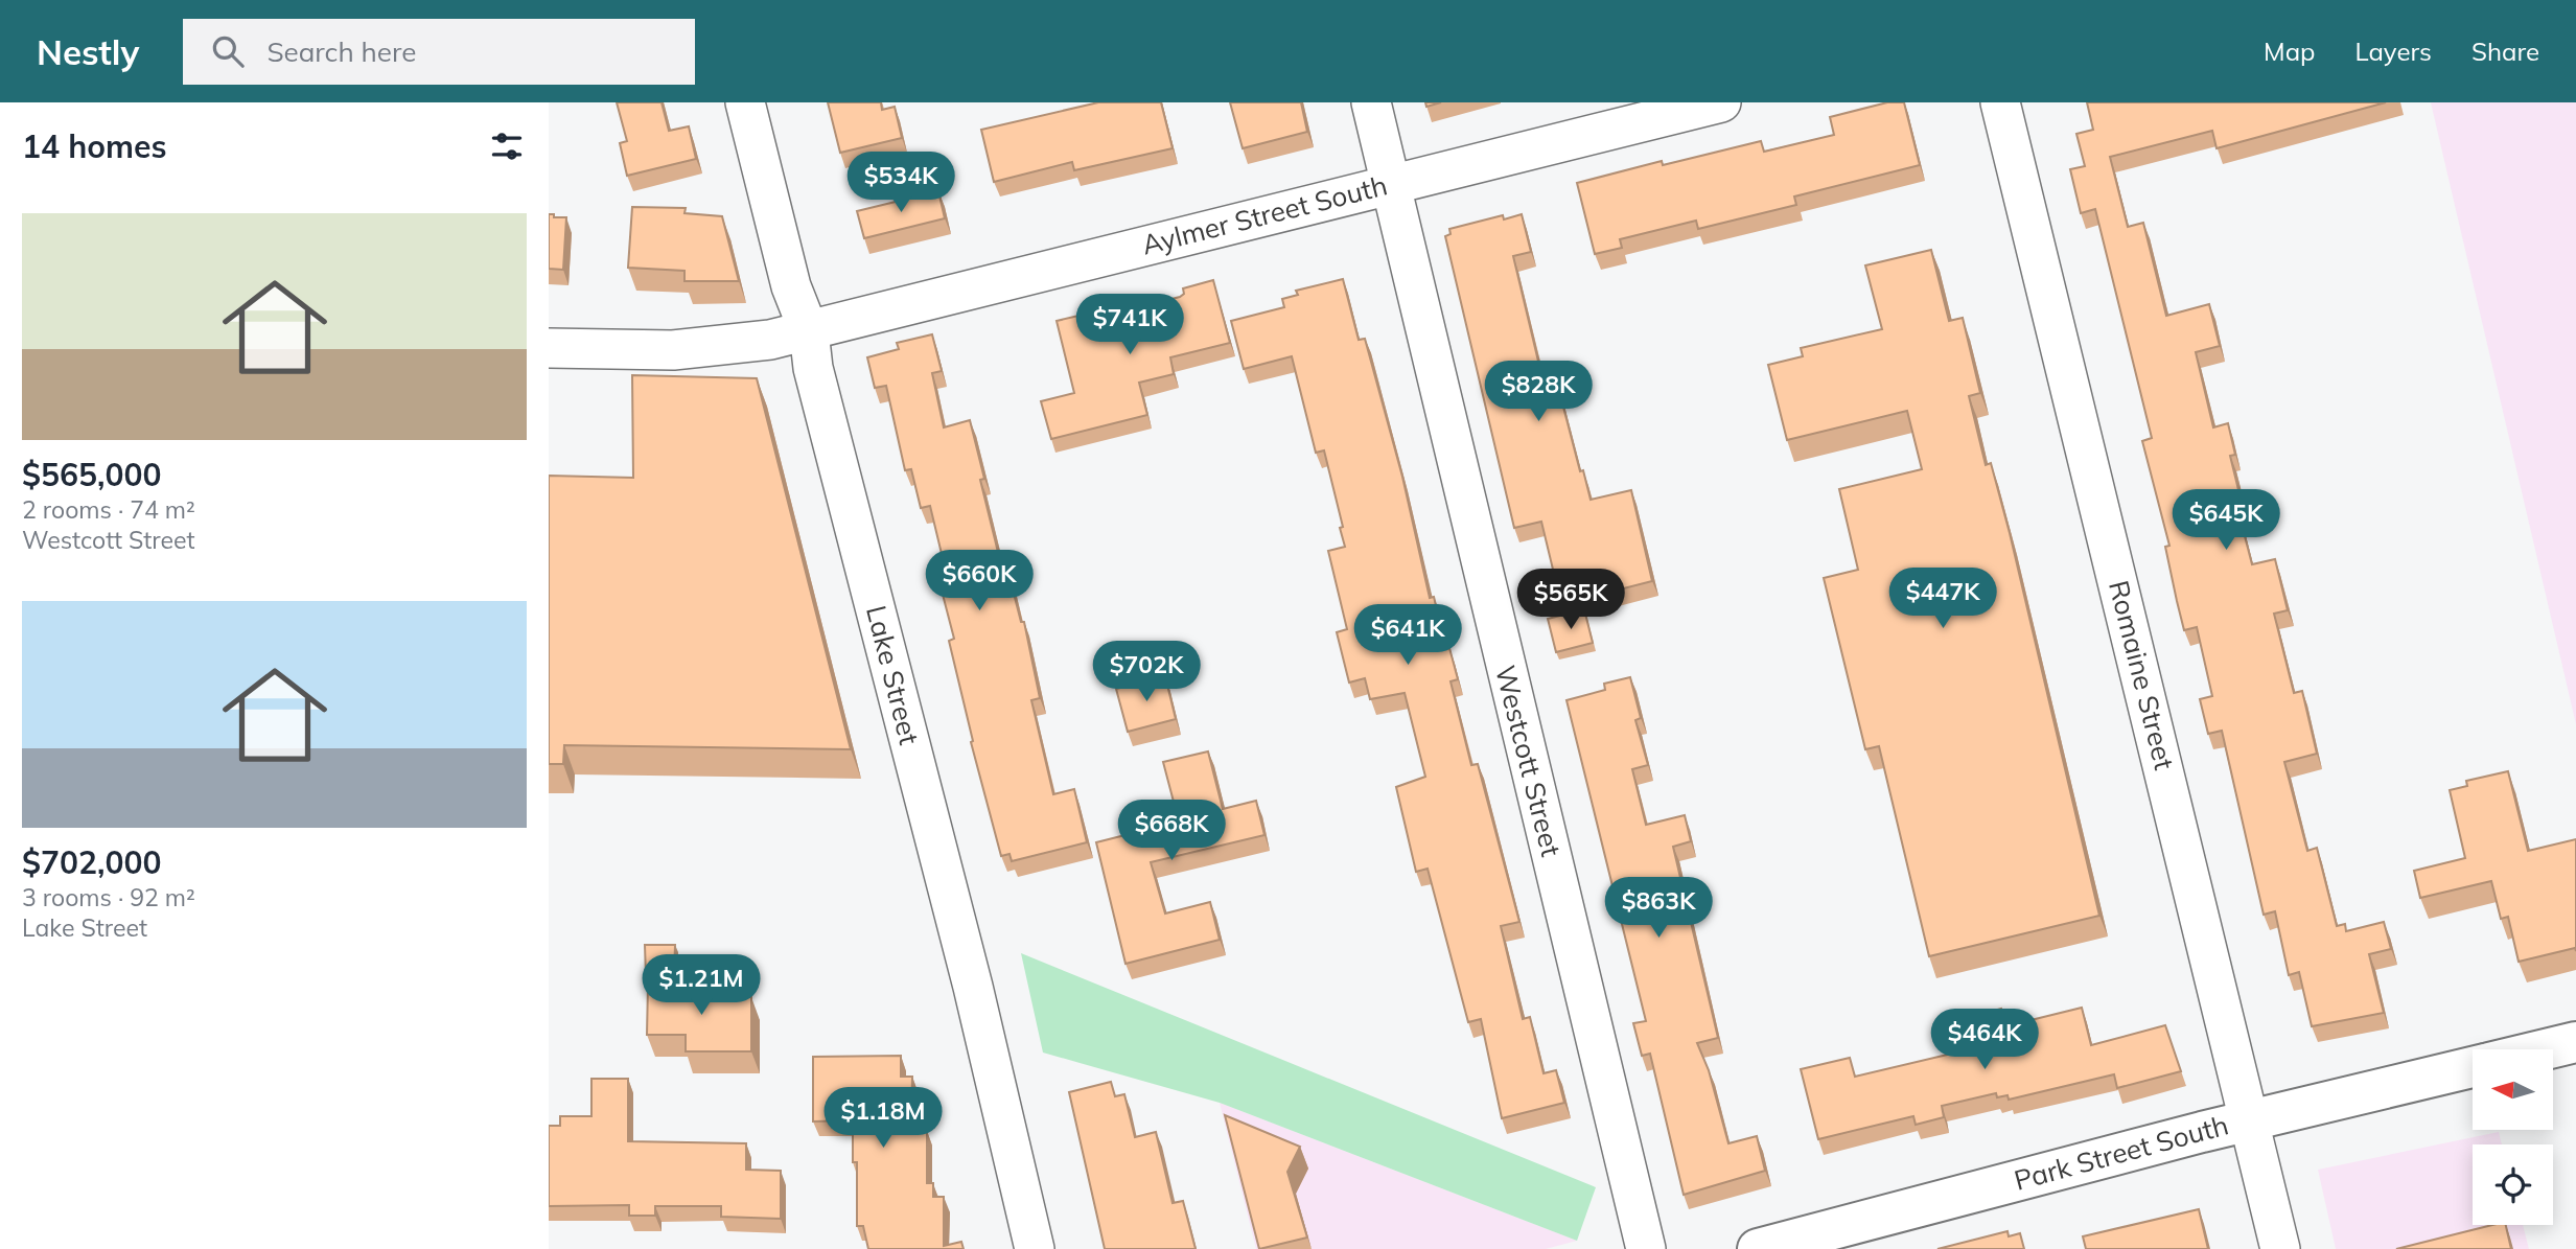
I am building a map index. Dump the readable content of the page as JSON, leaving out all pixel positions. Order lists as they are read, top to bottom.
{
  "streets": {
    "main road": ["Park Street South"],
    "street": [
      "Aylmer Street South",
      "Lake Street",
      "Romaine Street",
      "Westcott Street"
    ]
  },
  "crossings": [
    ["Aylmer Street South", "Lake Street"],
    ["Aylmer Street South", "Westcott Street"],
    ["Romaine Street", "Park Street South"]
  ],
  "north": "left",
  "page": {
    "header": "Nestly",
    "search": "Search here",
    "nav": ["Map", "Layers", "Share"],
    "heading": "14 homes",
    "price": [
      "$534K",
      "$741K",
      "$828K",
      "$645K",
      "$660K",
      "$447K",
      "$565K",
      "$641K",
      "$702K",
      "$668K",
      "$863K",
      "$1.21M",
      "$464K",
      "$1.18M"
    ],
    "list": [
      {
        "name": "$565,000",
        "note": "2 rooms · 74 m² · Westcott Street"
      },
      {
        "name": "$702,000",
        "note": "3 rooms · 92 m² · Lake Street"
      }
    ]
  }
}
